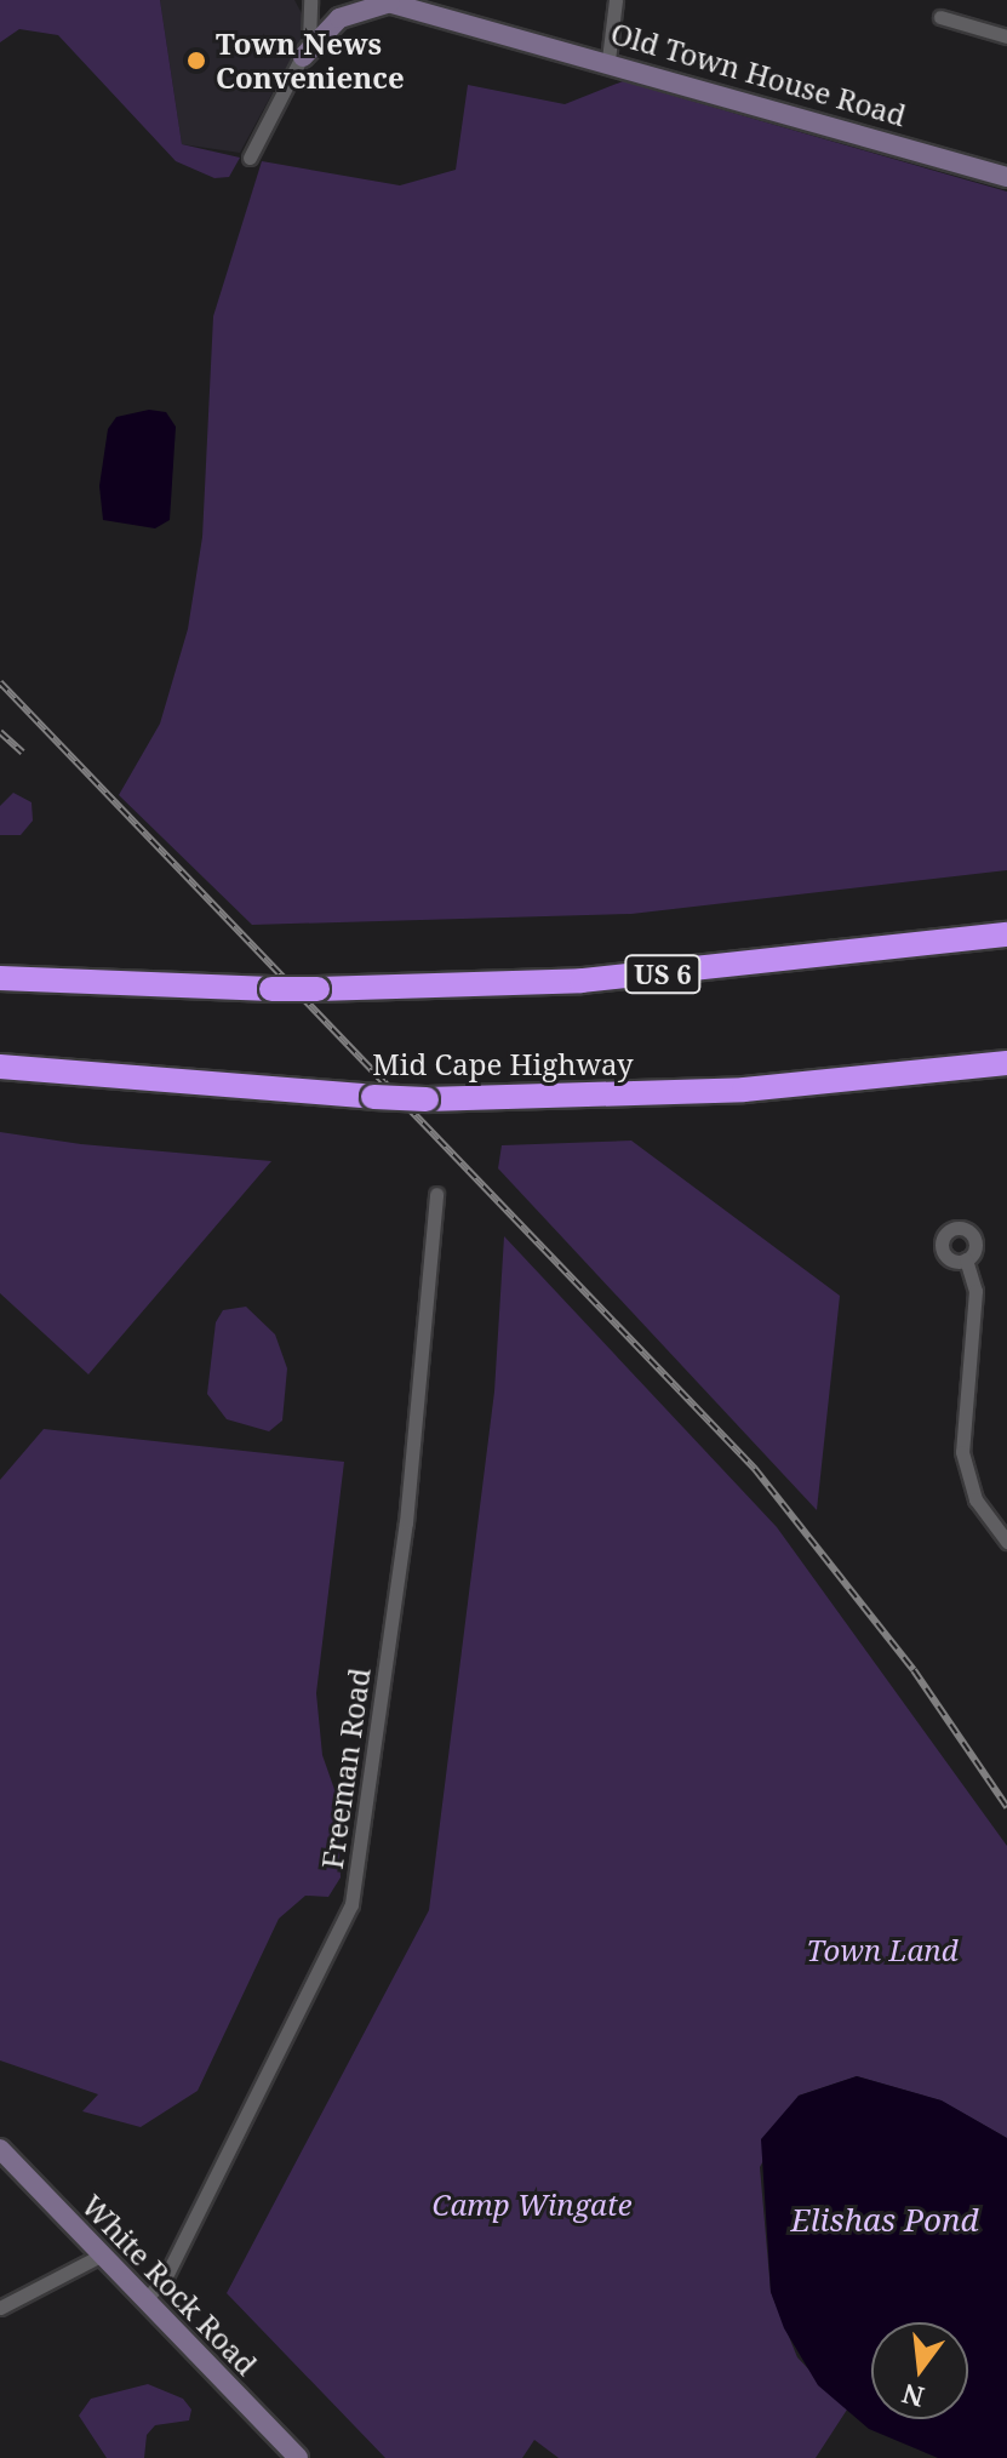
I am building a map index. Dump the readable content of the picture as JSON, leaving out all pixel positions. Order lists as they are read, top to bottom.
{
  "streets": {
    "highway": ["US 6", "Mid Cape Highway"],
    "main road": ["Old Town House Road", "White Rock Road"],
    "street": ["Freeman Road"]
  },
  "crossings": [
    ["Freeman Road", "White Rock Road"]
  ],
  "water": ["Elishas Pond"],
  "parks": ["Town Land", "Camp Wingate"],
  "places": ["Town News Convenience"],
  "north": "bottom"
}
